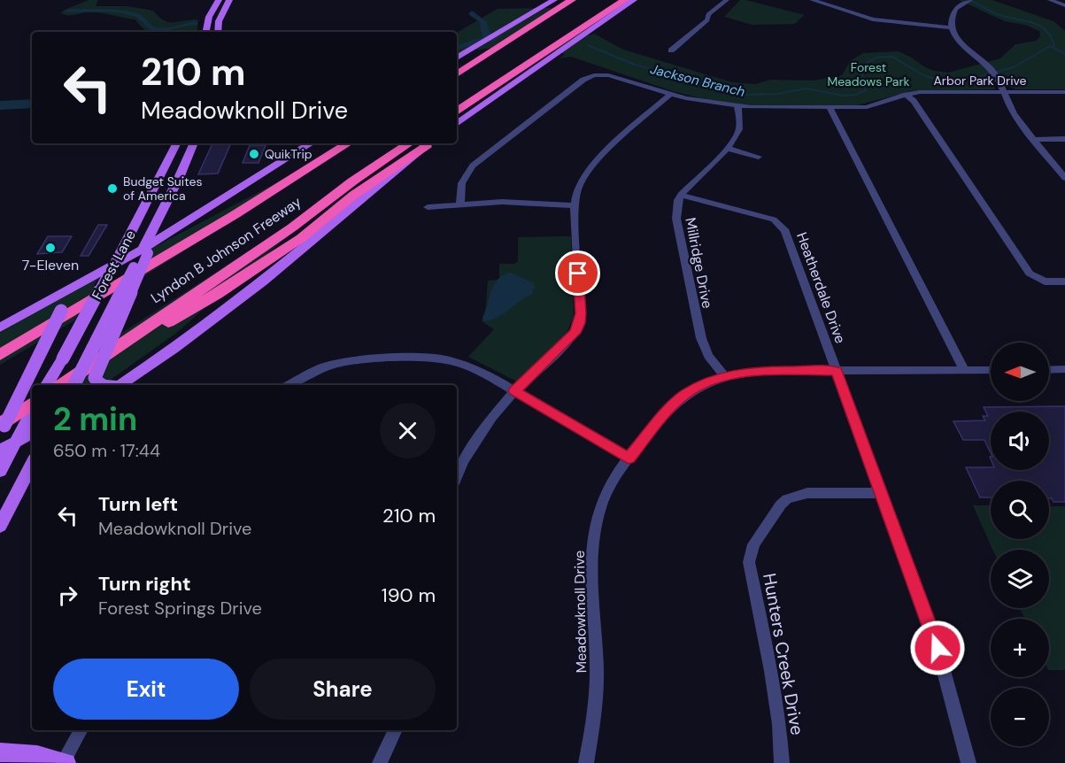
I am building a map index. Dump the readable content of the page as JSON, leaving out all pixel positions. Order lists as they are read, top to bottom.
{
  "streets": {
    "highway": ["Lyndon B Johnson Freeway"],
    "main road": ["Forest Lane"],
    "street": [
      "Arbor Park Drive",
      "Millridge Drive",
      "Heatherdale Drive",
      "Meadowknoll Drive",
      "Hunters Creek Drive"
    ]
  },
  "crossings": [
    ["Millridge Drive", "Heatherdale Drive"],
    ["Millridge Drive", "Meadowknoll Drive"],
    ["Heatherdale Drive", "Meadowknoll Drive"],
    ["Heatherdale Drive", "Hunters Creek Drive"]
  ],
  "water": ["Jackson Branch"],
  "parks": ["Forest Meadows Park"],
  "places": ["QuikTrip", "Budget Suites of America", "7-Eleven"],
  "north": "left",
  "page": {
    "turn": ["210 m", "Meadowknoll Drive"],
    "map_buttons": ["+", "−"],
    "heading": ["2 min", "650 m · 17:44"],
    "list": [
      {
        "name": "Turn left",
        "note": "Meadowknoll Drive",
        "value": "210 m"
      },
      {
        "name": "Turn right",
        "note": "Forest Springs Drive",
        "value": "190 m"
      }
    ],
    "buttons": ["Exit", "Share"]
  }
}
